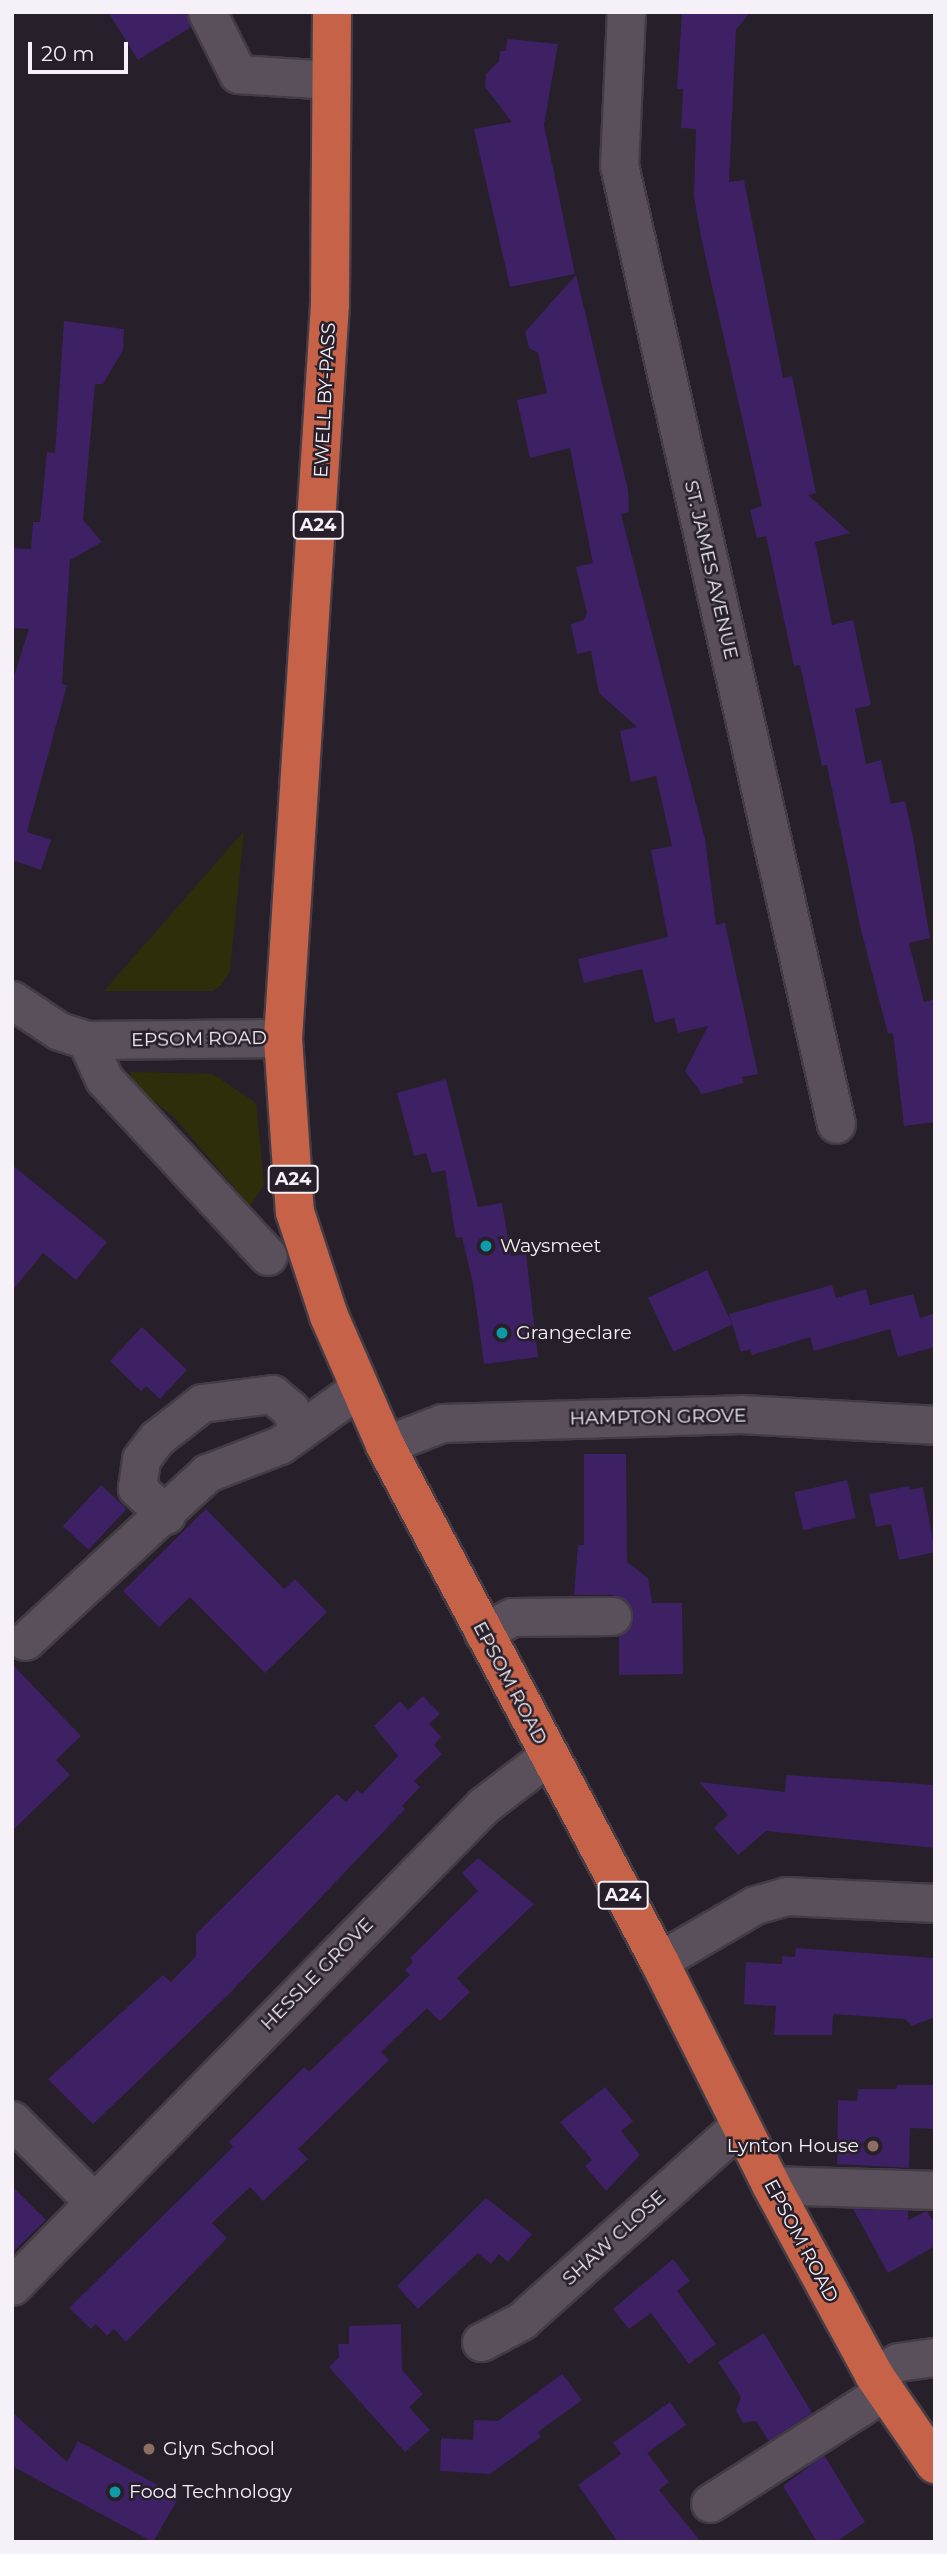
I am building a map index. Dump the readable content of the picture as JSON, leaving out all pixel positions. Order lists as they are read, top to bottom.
{
  "streets": {
    "highway": ["EWELL BY-PASS", "A24", "EPSOM ROAD"],
    "street": [
      "ST. JAMES AVENUE",
      "HAMPTON GROVE",
      "HESSLE GROVE",
      "SHAW CLOSE"
    ]
  },
  "crossings": [
    ["EWELL BY-PASS", "EPSOM ROAD"],
    ["EPSOM ROAD", "HAMPTON GROVE"],
    ["EPSOM ROAD", "HESSLE GROVE"],
    ["EPSOM ROAD", "SHAW CLOSE"]
  ],
  "places": [
    "Waysmeet",
    "Grangeclare",
    "Lynton House",
    "Glyn School",
    "Food Technology"
  ],
  "scale_bar": "20 m"
}
